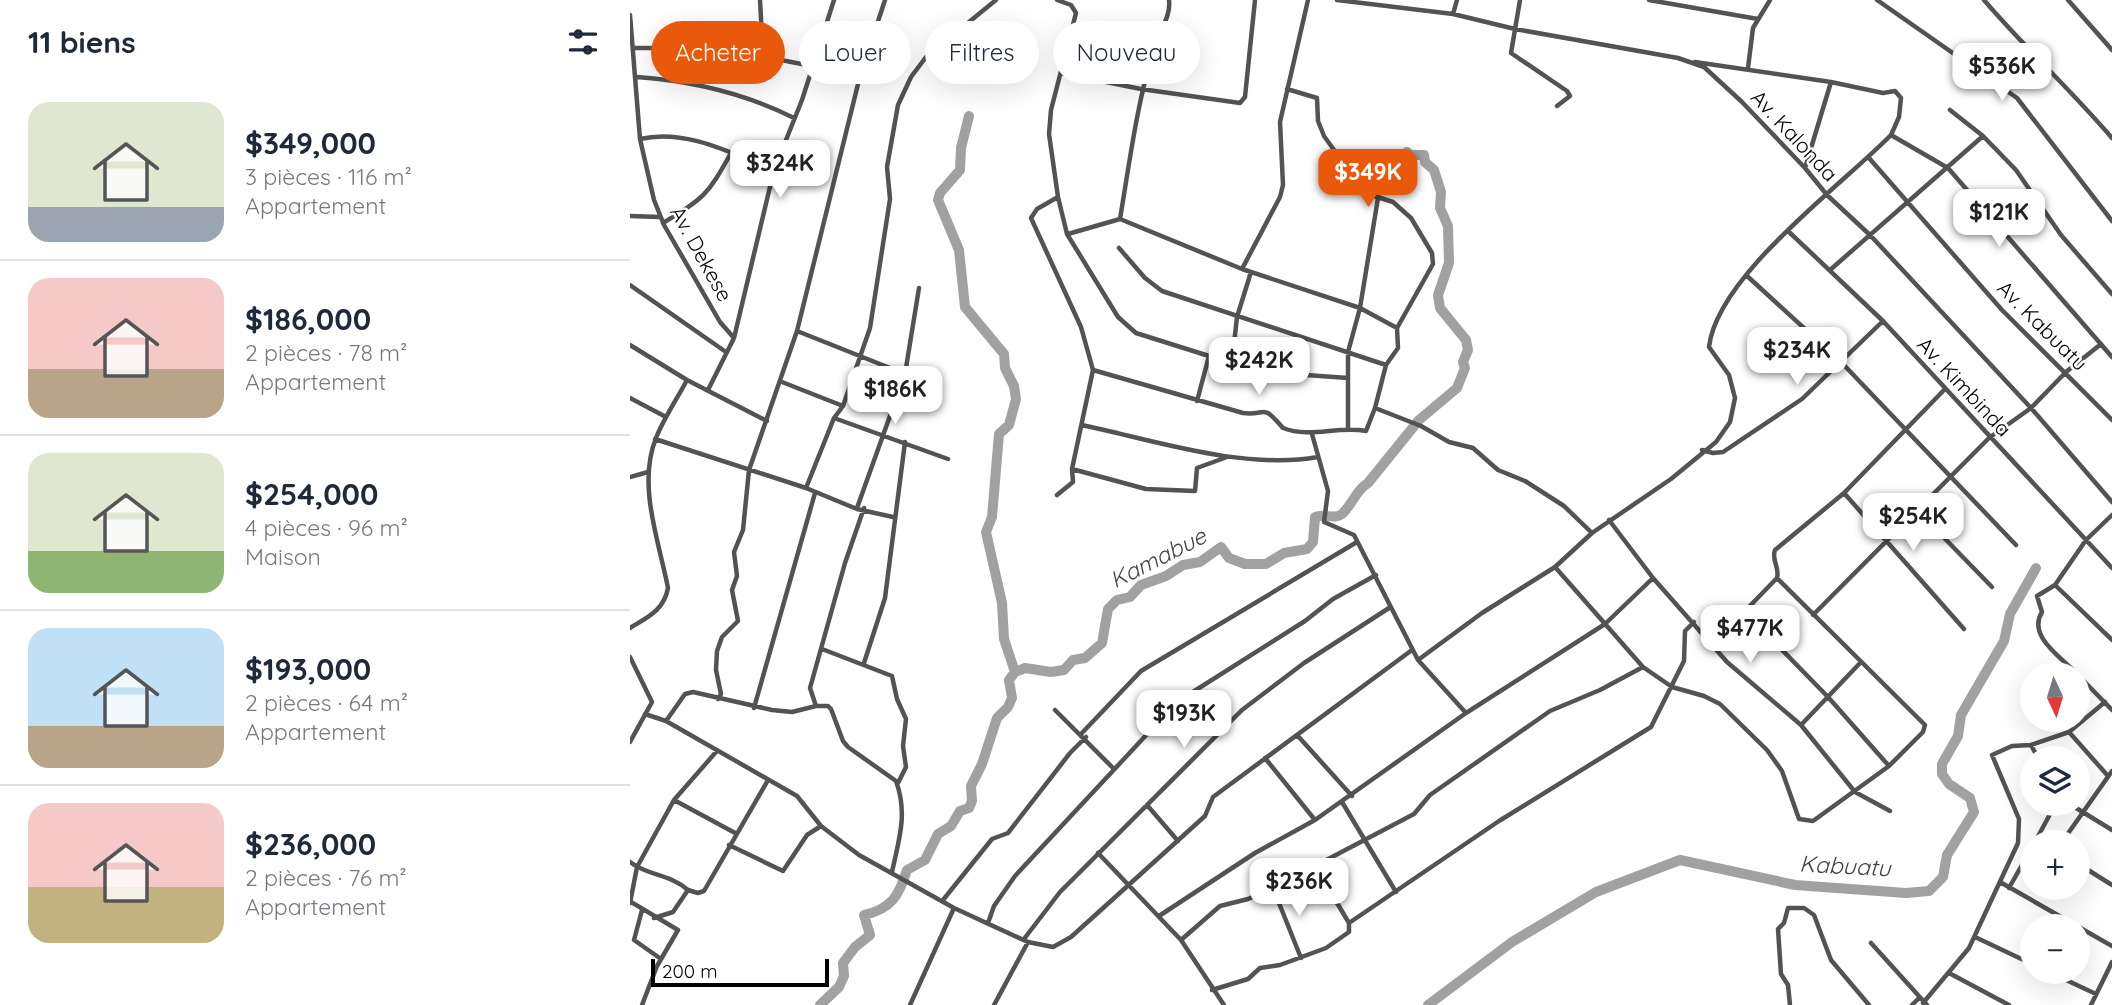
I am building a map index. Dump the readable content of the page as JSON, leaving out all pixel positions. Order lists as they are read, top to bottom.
{
  "streets": {
    "street": [
      "Av. Kalonda",
      "Av. Dekese",
      "Av. Kabuatu",
      "Av. Kimbinda"
    ]
  },
  "water": ["Kamabue", "Kabuatu"],
  "scale_bar": "200 m",
  "north": "bottom",
  "page": {
    "heading": "11 biens",
    "chip": [
      "Acheter",
      "Louer",
      "Filtres",
      "Nouveau"
    ],
    "price": [
      "$536K",
      "$324K",
      "$349K",
      "$121K",
      "$234K",
      "$242K",
      "$186K",
      "$254K",
      "$477K",
      "$193K",
      "$236K"
    ],
    "list": [
      {
        "name": "$349,000",
        "note": "3 pièces · 116 m² · Appartement"
      },
      {
        "name": "$186,000",
        "note": "2 pièces · 78 m² · Appartement"
      },
      {
        "name": "$254,000",
        "note": "4 pièces · 96 m² · Maison"
      },
      {
        "name": "$193,000",
        "note": "2 pièces · 64 m² · Appartement"
      },
      {
        "name": "$236,000",
        "note": "2 pièces · 76 m² · Appartement"
      }
    ],
    "map_buttons": ["+", "−"],
    "scale": "200 m"
  }
}
